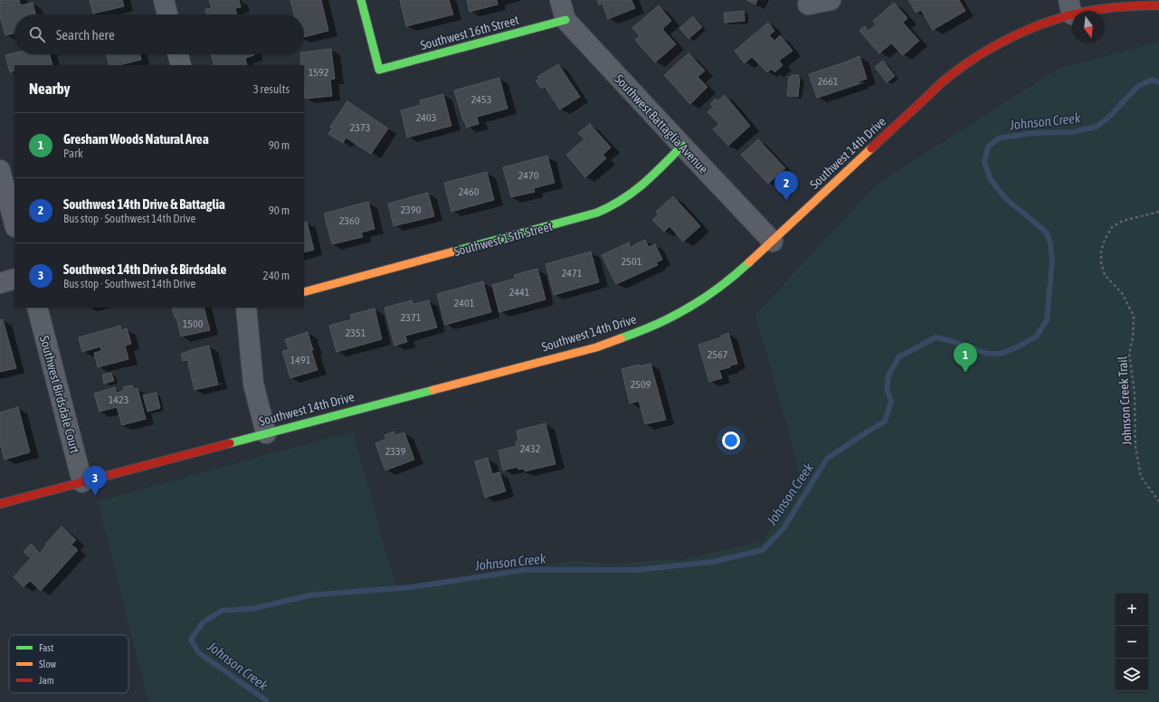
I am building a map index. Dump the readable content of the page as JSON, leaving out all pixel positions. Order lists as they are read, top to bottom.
{
  "streets": {
    "street": [
      "Southwest 16th Street",
      "Southwest Battaglia Avenue",
      "Southwest 14th Drive",
      "Southwest 15th Street",
      "Southwest Birdsdale Court"
    ],
    "path": ["Johnson Creek Trail"]
  },
  "crossings": [
    ["Southwest 16th Street", "Southwest Battaglia Avenue"],
    ["Southwest Battaglia Avenue", "Southwest 14th Drive"],
    ["Southwest Battaglia Avenue", "Southwest 15th Street"],
    ["Southwest 14th Drive", "Southwest Birdsdale Court"]
  ],
  "water": ["Johnson Creek"],
  "house_numbers": [
    "1592",
    "2661",
    "2453",
    "2403",
    "2373",
    "2470",
    "2460",
    "2390",
    "2360",
    "2501",
    "2471",
    "2441",
    "2401",
    "2371",
    "1500",
    "2351",
    "2567",
    "1491",
    "2509",
    "1423",
    "2432",
    "2339"
  ],
  "legend": ["Fast", "Slow", "Jam"],
  "north": "bottom",
  "page": {
    "search": "Search here",
    "heading": ["Nearby", "3 results"],
    "list": [
      {
        "mark": "1",
        "name": "Gresham Woods Natural Area",
        "note": "Park",
        "value": "90 m"
      },
      {
        "mark": "2",
        "name": "Southwest 14th Drive & Battaglia",
        "note": "Bus stop · Southwest 14th Drive",
        "value": "90 m"
      },
      {
        "mark": "3",
        "name": "Southwest 14th Drive & Birdsdale",
        "note": "Bus stop · Southwest 14th Drive",
        "value": "240 m"
      }
    ],
    "pins": ["2", "1", "3"],
    "map_buttons": ["+", "−"]
  }
}
